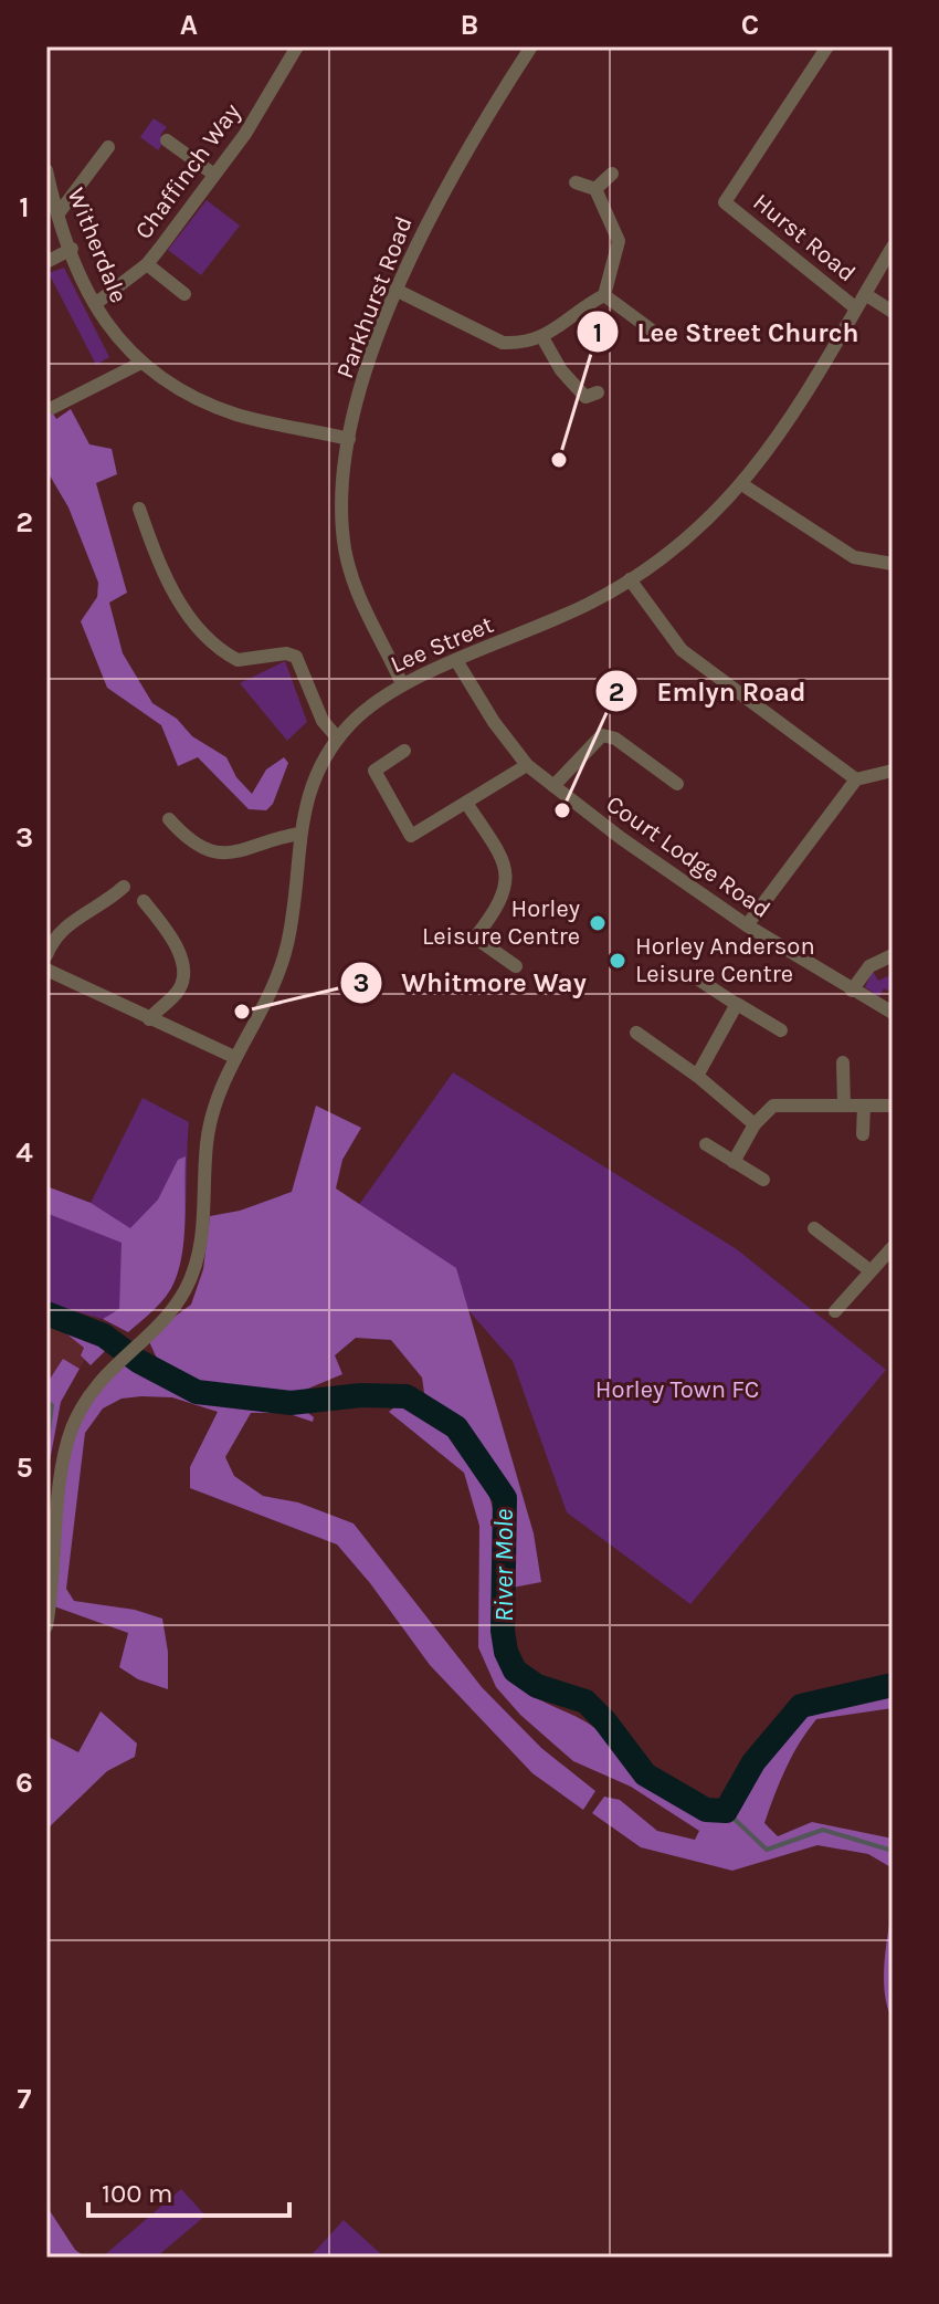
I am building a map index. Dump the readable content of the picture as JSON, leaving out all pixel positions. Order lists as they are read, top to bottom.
{
  "streets": {
    "street": [
      "Chaffinch Way",
      "Hurst Road",
      "Witherdale",
      "Parkhurst Road",
      "Lee Street",
      "Court Lodge Road"
    ]
  },
  "crossings": [
    ["Chaffinch Way", "Witherdale"],
    ["Hurst Road", "Lee Street"],
    ["Witherdale", "Parkhurst Road"],
    ["Parkhurst Road", "Lee Street"],
    ["Lee Street", "Court Lodge Road"]
  ],
  "water": ["River Mole"],
  "parks": ["Horley Town FC"],
  "places": [
    "Lee Street Church",
    "Emlyn Road",
    "Horley Leisure Centre",
    "Horley Anderson Leisure Centre",
    "Whitmore Way"
  ],
  "scale_bar": "100 m",
  "grid": {
    "columns": ["A", "B", "C"],
    "rows": [
      "1",
      "2",
      "3",
      "4",
      "5",
      "6",
      "7"
    ]
  }
}
